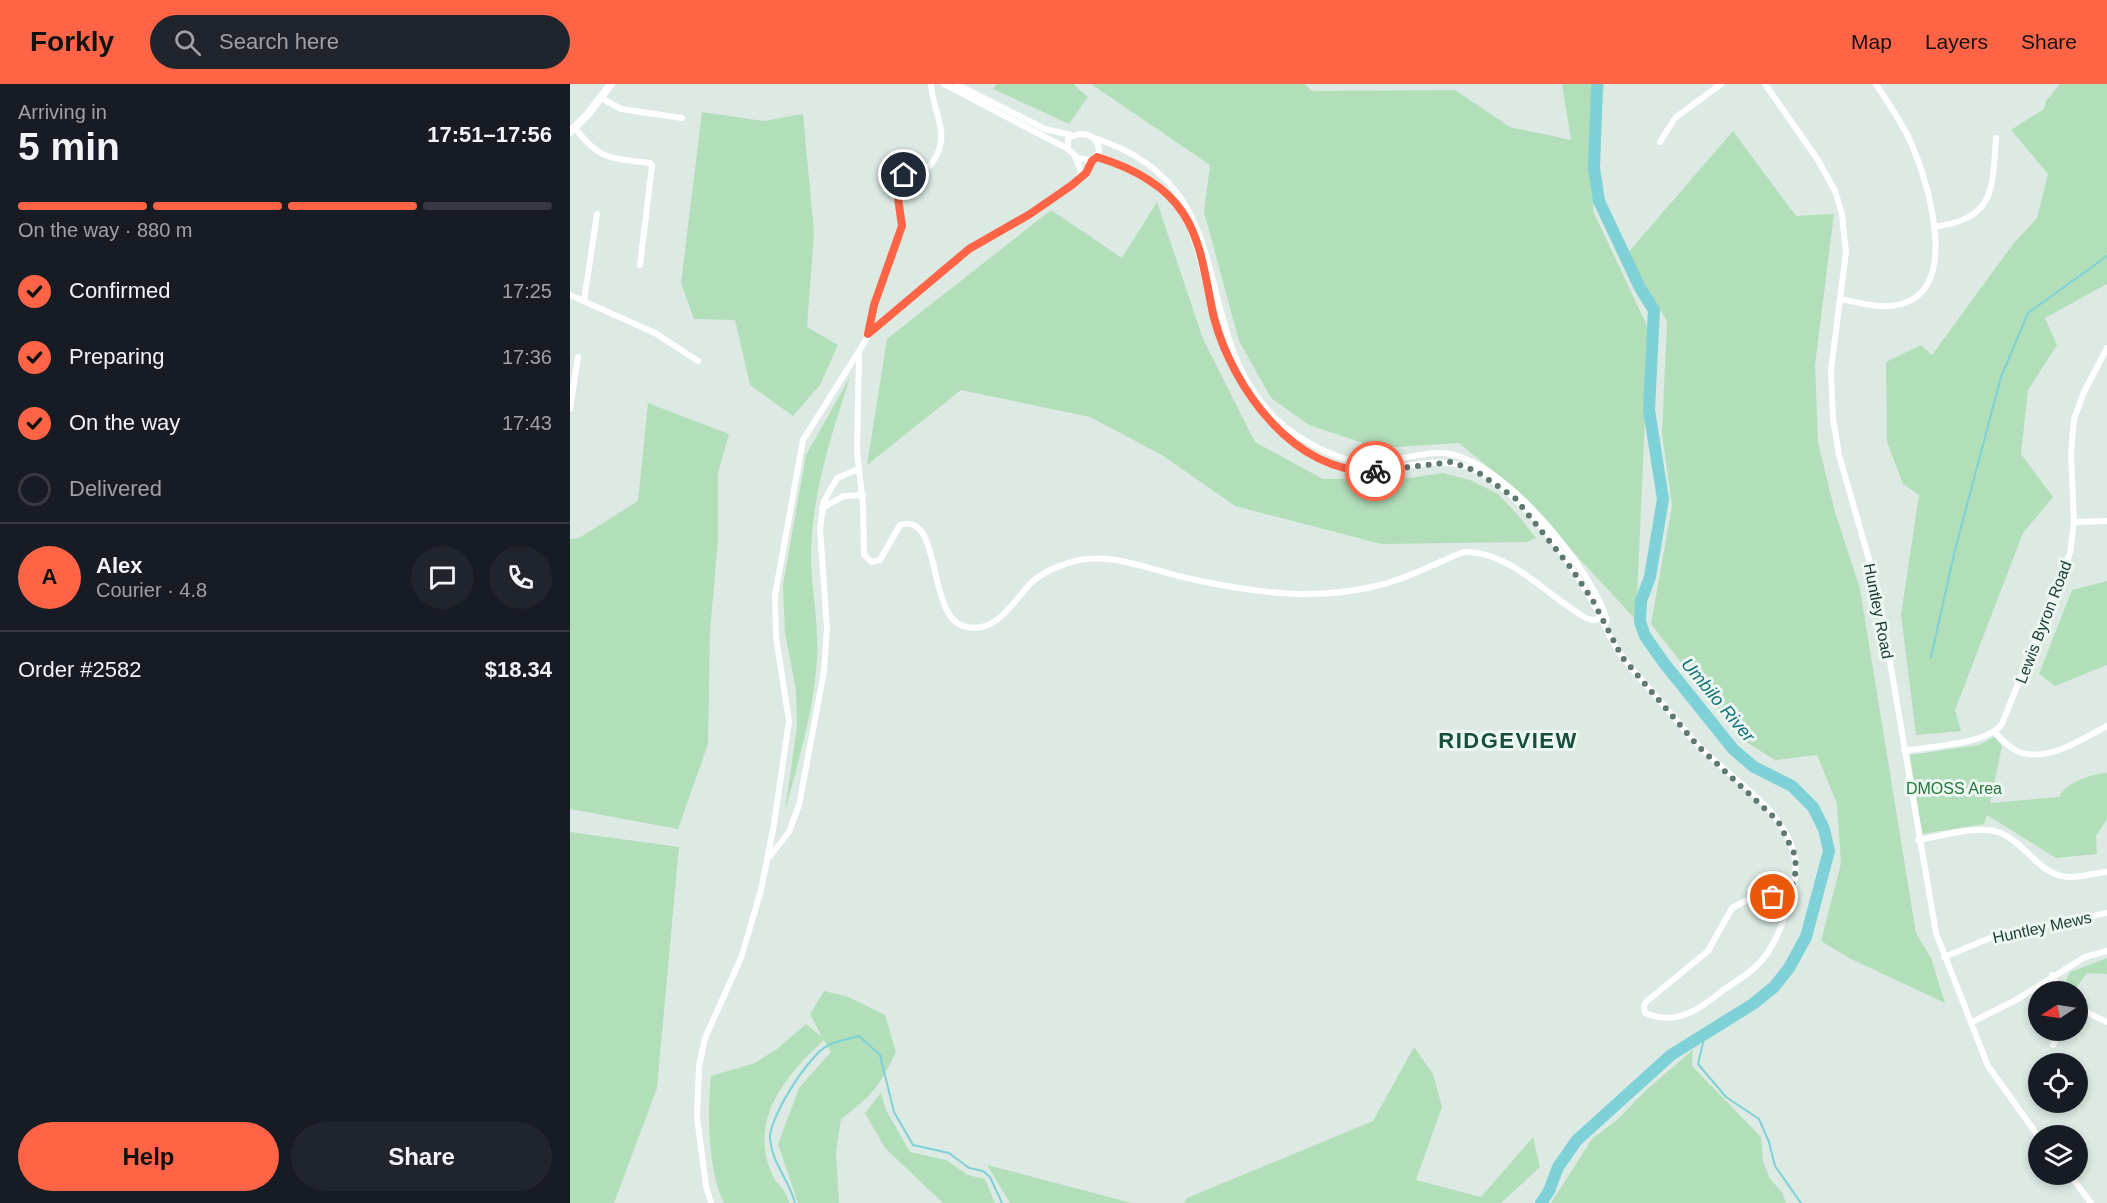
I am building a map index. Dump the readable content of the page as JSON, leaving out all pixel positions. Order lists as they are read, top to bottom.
{
  "streets": {
    "street": ["Huntley Road", "Lewis Byron Road", "Huntley Mews"]
  },
  "crossings": [
    ["Huntley Road", "Huntley Mews"]
  ],
  "districts": ["RIDGEVIEW"],
  "water": ["Umbilo River"],
  "parks": ["DMOSS Area"],
  "north": "left",
  "page": {
    "header": "Forkly",
    "search": "Search here",
    "nav": ["Map", "Layers", "Share"],
    "heading": ["5 min", "Arriving in", "17:51–17:56"],
    "panel": [
      "Alex",
      "Courier · 4.8",
      "Order #2582",
      "$18.34"
    ],
    "bar": "On the way · 880 m",
    "list": [
      ["Confirmed", "17:25"],
      ["Preparing", "17:36"],
      ["On the way", "17:43"],
      "Delivered"
    ],
    "round": "A",
    "buttons": ["Help", "Share"]
  }
}
